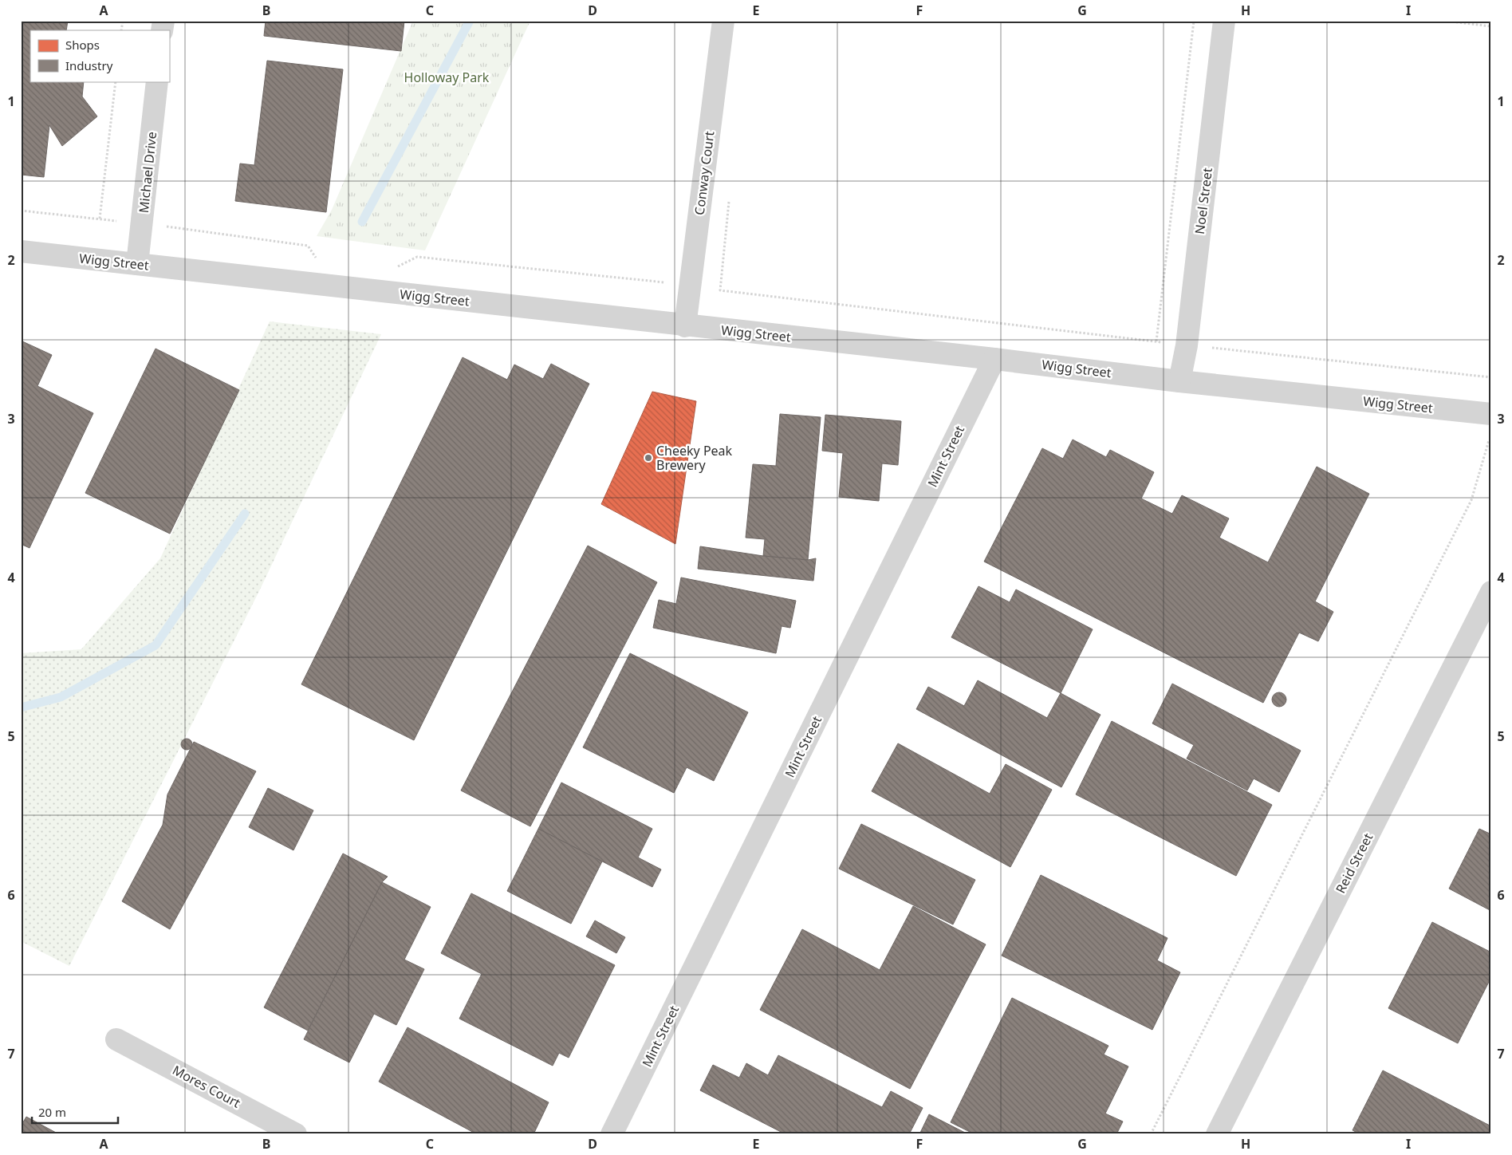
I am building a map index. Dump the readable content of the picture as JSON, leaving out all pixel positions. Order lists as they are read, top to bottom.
{
  "streets": {
    "street": [
      "Michael Drive",
      "Conway Court",
      "Noel Street",
      "Wigg Street",
      "Mint Street",
      "Reid Street",
      "Mores Court"
    ]
  },
  "crossings": [
    ["Michael Drive", "Wigg Street"],
    ["Conway Court", "Wigg Street"],
    ["Noel Street", "Wigg Street"],
    ["Wigg Street", "Mint Street"]
  ],
  "parks": ["Holloway Park"],
  "places": ["Cheeky Peak Brewery"],
  "legend": ["Shops", "Industry"],
  "scale_bar": "20 m",
  "grid": {
    "columns": [
      "A",
      "B",
      "C",
      "D",
      "E",
      "F",
      "G",
      "H",
      "I"
    ],
    "rows": [
      "1",
      "2",
      "3",
      "4",
      "5",
      "6",
      "7"
    ]
  }
}
